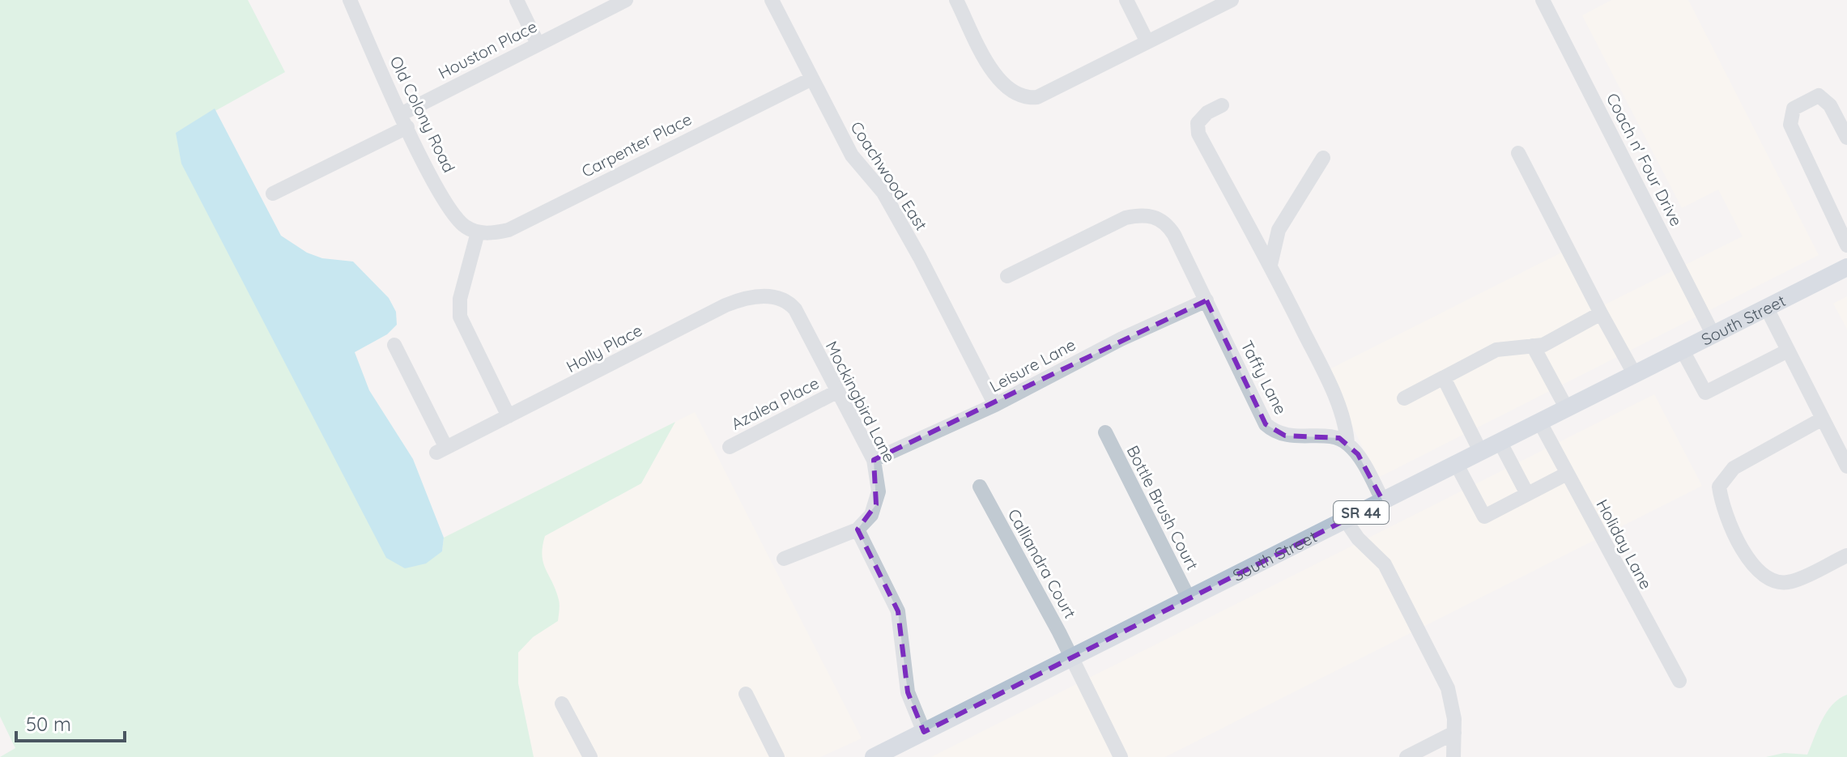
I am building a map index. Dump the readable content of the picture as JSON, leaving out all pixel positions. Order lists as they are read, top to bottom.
{
  "streets": {
    "main road": ["South Street", "SR 44"],
    "street": [
      "Houston Place",
      "Old Colony Road",
      "Carpenter Place",
      "Coach n' Four Drive",
      "Coachwood East",
      "Holly Place",
      "Leisure Lane",
      "Taffy Lane",
      "Mockingbird Lane",
      "Azalea Place",
      "Bottle Brush Court",
      "Holiday Lane",
      "Calliandra Court"
    ]
  },
  "crossings": [
    ["Houston Place", "Old Colony Road"],
    ["Old Colony Road", "Carpenter Place"],
    ["Carpenter Place", "Coachwood East"],
    ["Coach n' Four Drive", "South Street"],
    ["Coachwood East", "Leisure Lane"],
    ["South Street", "Bottle Brush Court"],
    ["South Street", "Holiday Lane"],
    ["South Street", "Calliandra Court"],
    ["Holly Place", "Mockingbird Lane"],
    ["Leisure Lane", "Taffy Lane"],
    ["Leisure Lane", "Mockingbird Lane"],
    ["Mockingbird Lane", "Azalea Place"]
  ],
  "scale_bar": "50 m"
}
